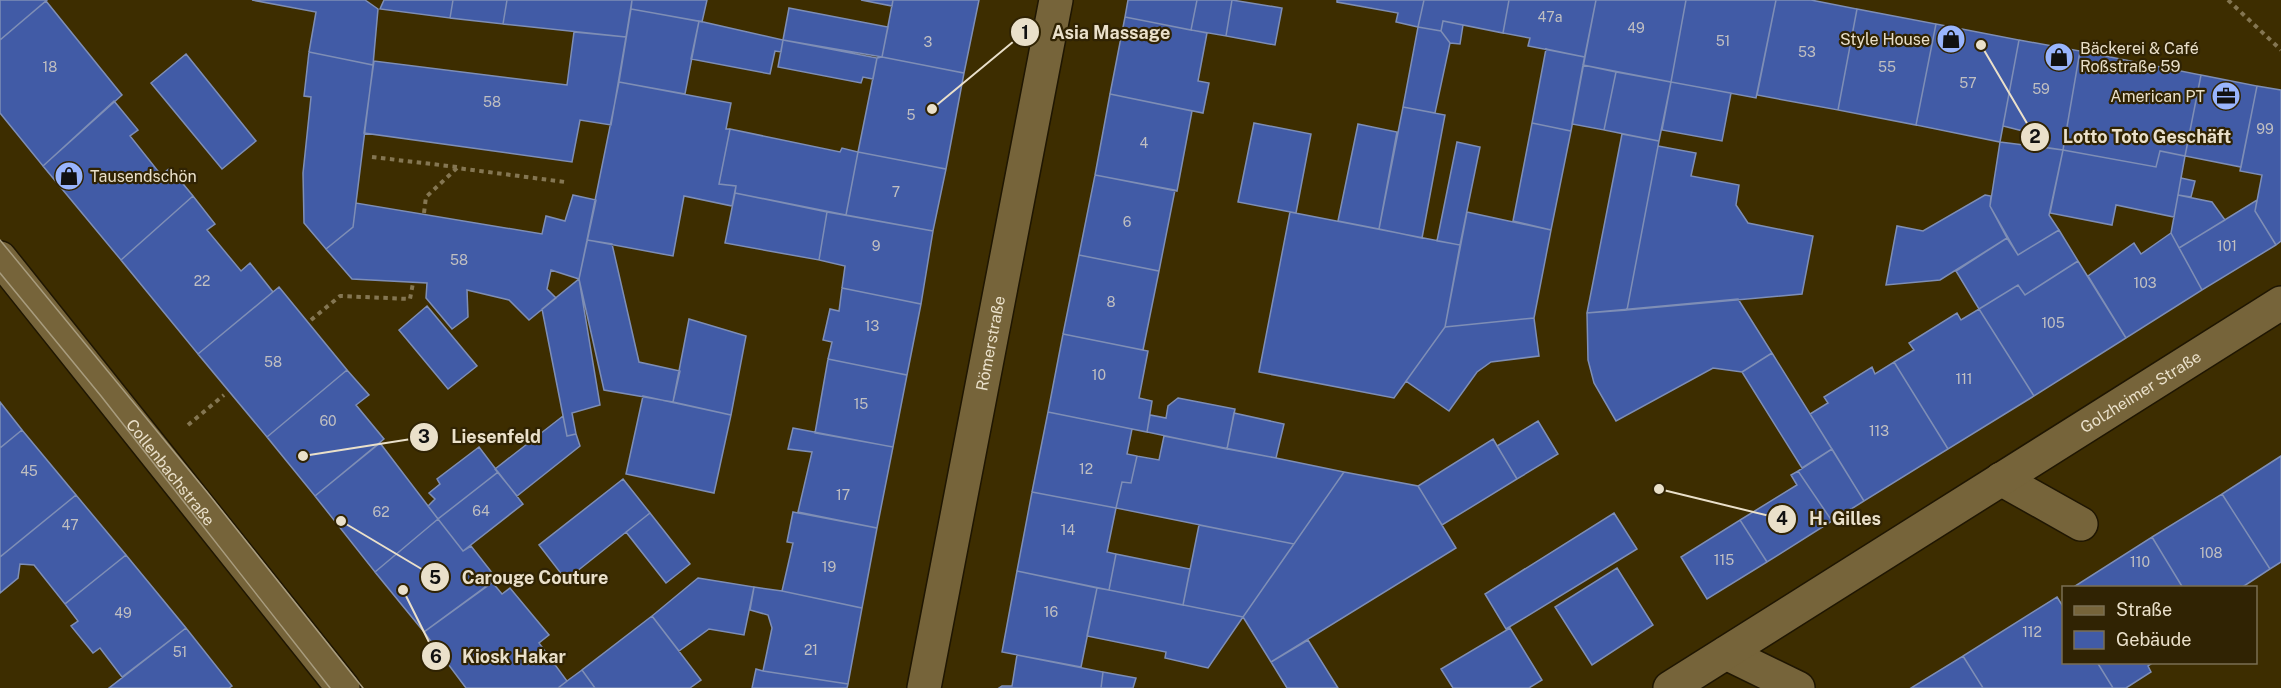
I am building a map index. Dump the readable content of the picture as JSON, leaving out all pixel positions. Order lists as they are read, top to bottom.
{
  "streets": {
    "street": ["Römerstraße", "Golzheimer Straße", "Collenbachstraße"]
  },
  "places": {
    "shop": ["Style House", "Bäckerei & Café Roßstraße 59", "Tausendschön"],
    "other": [
      "Lotto Toto Geschäft",
      "Asia Massage",
      "Liesenfeld",
      "H. Gilles",
      "Carouge Couture",
      "Kiosk Hakar"
    ],
    "office": ["American PT"]
  },
  "house_numbers": [
    "47a",
    "49",
    "51",
    "3",
    "53",
    "18",
    "55",
    "57",
    "59",
    "58",
    "5",
    "99",
    "4",
    "7",
    "6",
    "9",
    "101",
    "58",
    "22",
    "103",
    "8",
    "105",
    "13",
    "58",
    "10",
    "111",
    "15",
    "60",
    "113",
    "12",
    "45",
    "17",
    "64",
    "62",
    "47",
    "14",
    "108",
    "115",
    "110",
    "19",
    "16",
    "49",
    "112",
    "21",
    "51"
  ],
  "legend": ["Straße", "Gebäude"]
}
